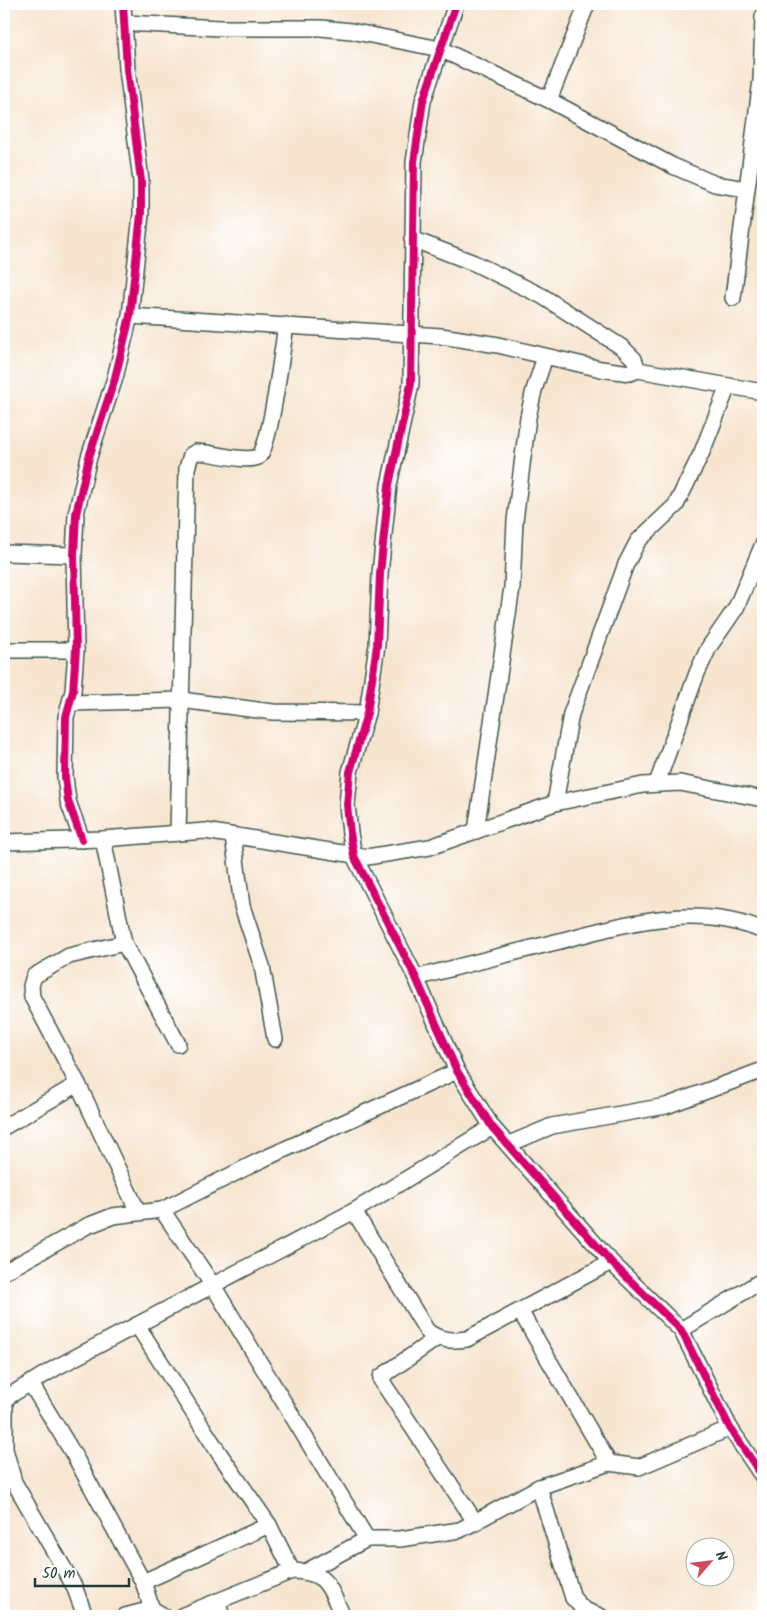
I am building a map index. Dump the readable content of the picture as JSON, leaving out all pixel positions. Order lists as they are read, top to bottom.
{
  "scale_bar": "50 m",
  "north": "top right"
}
